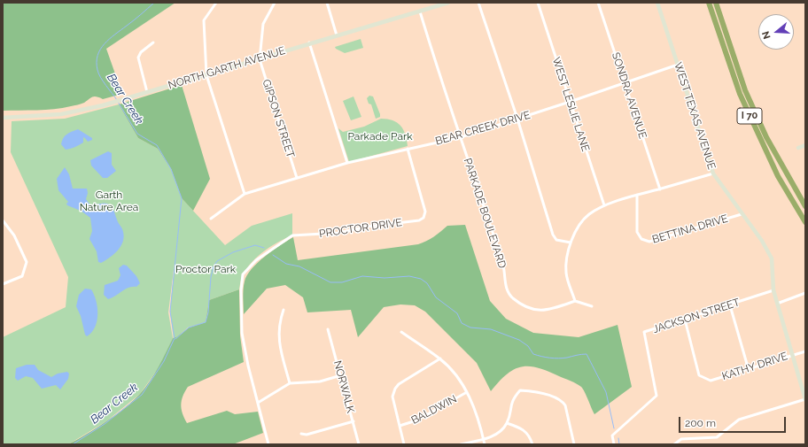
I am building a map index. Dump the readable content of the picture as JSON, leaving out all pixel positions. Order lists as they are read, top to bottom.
{
  "streets": {
    "highway": ["I 70"],
    "street": [
      "NORTH GARTH AVENUE",
      "SONDRA AVENUE",
      "WEST LESLIE LANE",
      "WEST TEXAS AVENUE",
      "GIPSON STREET",
      "BEAR CREEK DRIVE",
      "PARKADE BOULEVARD",
      "PROCTOR DRIVE",
      "BETTINA DRIVE",
      "JACKSON STREET",
      "KATHY DRIVE",
      "NORWALK",
      "BALDWIN"
    ]
  },
  "crossings": [
    ["NORTH GARTH AVENUE", "GIPSON STREET"],
    ["NORTH GARTH AVENUE", "PARKADE BOULEVARD"],
    ["SONDRA AVENUE", "BEAR CREEK DRIVE"],
    ["WEST LESLIE LANE", "BEAR CREEK DRIVE"],
    ["WEST TEXAS AVENUE", "BEAR CREEK DRIVE"],
    ["WEST TEXAS AVENUE", "BETTINA DRIVE"],
    ["WEST TEXAS AVENUE", "JACKSON STREET"],
    ["WEST TEXAS AVENUE", "KATHY DRIVE"],
    ["GIPSON STREET", "BEAR CREEK DRIVE"],
    ["BEAR CREEK DRIVE", "PARKADE BOULEVARD"],
    ["BEAR CREEK DRIVE", "PROCTOR DRIVE"],
    ["JACKSON STREET", "KATHY DRIVE"]
  ],
  "water": ["Bear Creek"],
  "parks": ["Parkade Park", "Garth Nature Area", "Proctor Park"],
  "scale_bar": "200 m",
  "north": "left"
}
